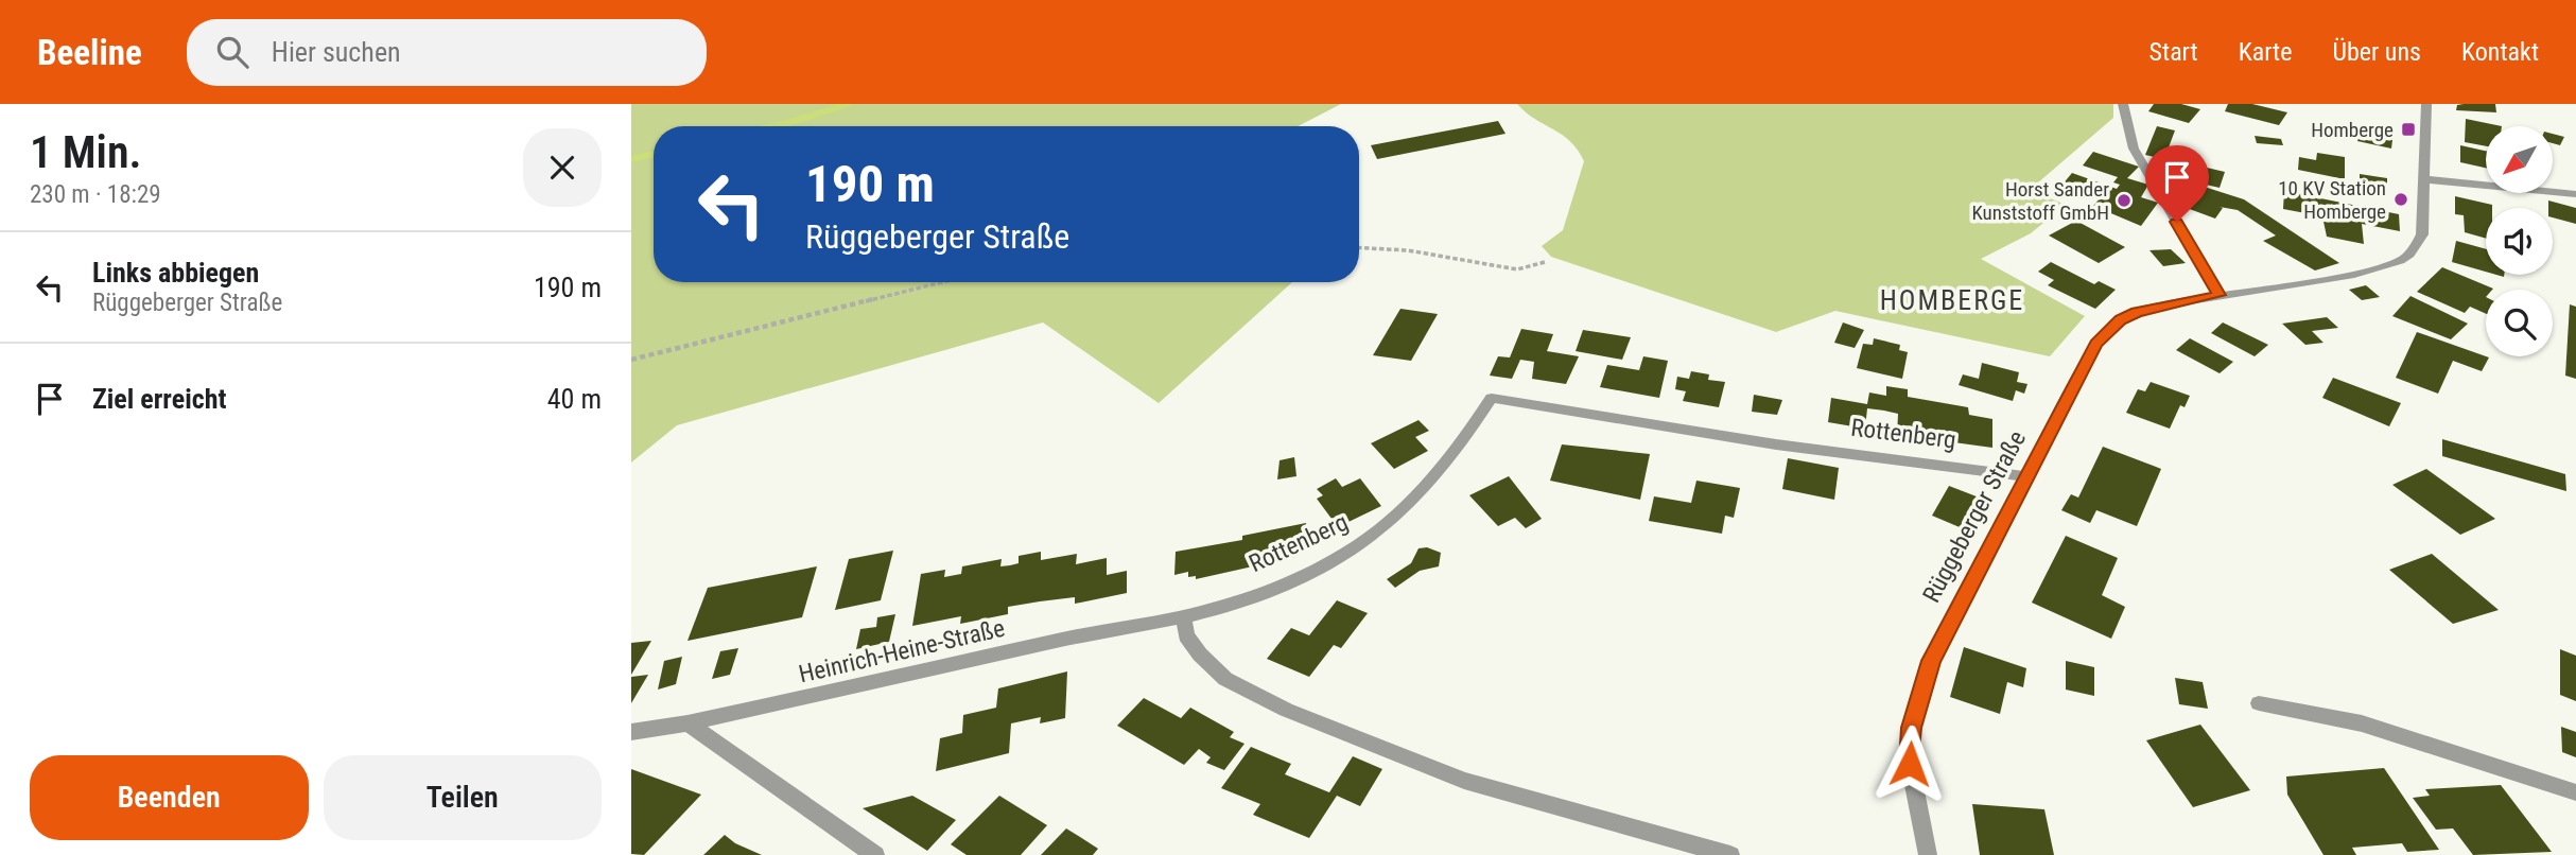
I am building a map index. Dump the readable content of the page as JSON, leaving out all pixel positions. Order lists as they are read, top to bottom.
{
  "streets": {
    "street": ["Rottenberg", "Rüggeberger Straße", "Heinrich-Heine-Straße"]
  },
  "crossings": [
    ["Rottenberg", "Rüggeberger Straße"],
    ["Rottenberg", "Heinrich-Heine-Straße"]
  ],
  "districts": ["HOMBERGE"],
  "places": {
    "transit": ["Homberge"],
    "other": ["10 KV Station Homberge", "Horst Sander Kunststoff GmbH"]
  },
  "north": "bottom left",
  "page": {
    "header": "Beeline",
    "search": "Hier suchen",
    "nav": [
      "Start",
      "Karte",
      "Über uns",
      "Kontakt"
    ],
    "heading": ["1 Min.", "230 m · 18:29"],
    "turn": ["190 m", "Rüggeberger Straße"],
    "list": [
      {
        "name": "Links abbiegen",
        "note": "Rüggeberger Straße",
        "value": "190 m"
      },
      {
        "name": "Ziel erreicht",
        "value": "40 m"
      }
    ],
    "buttons": ["Beenden", "Teilen"]
  }
}
